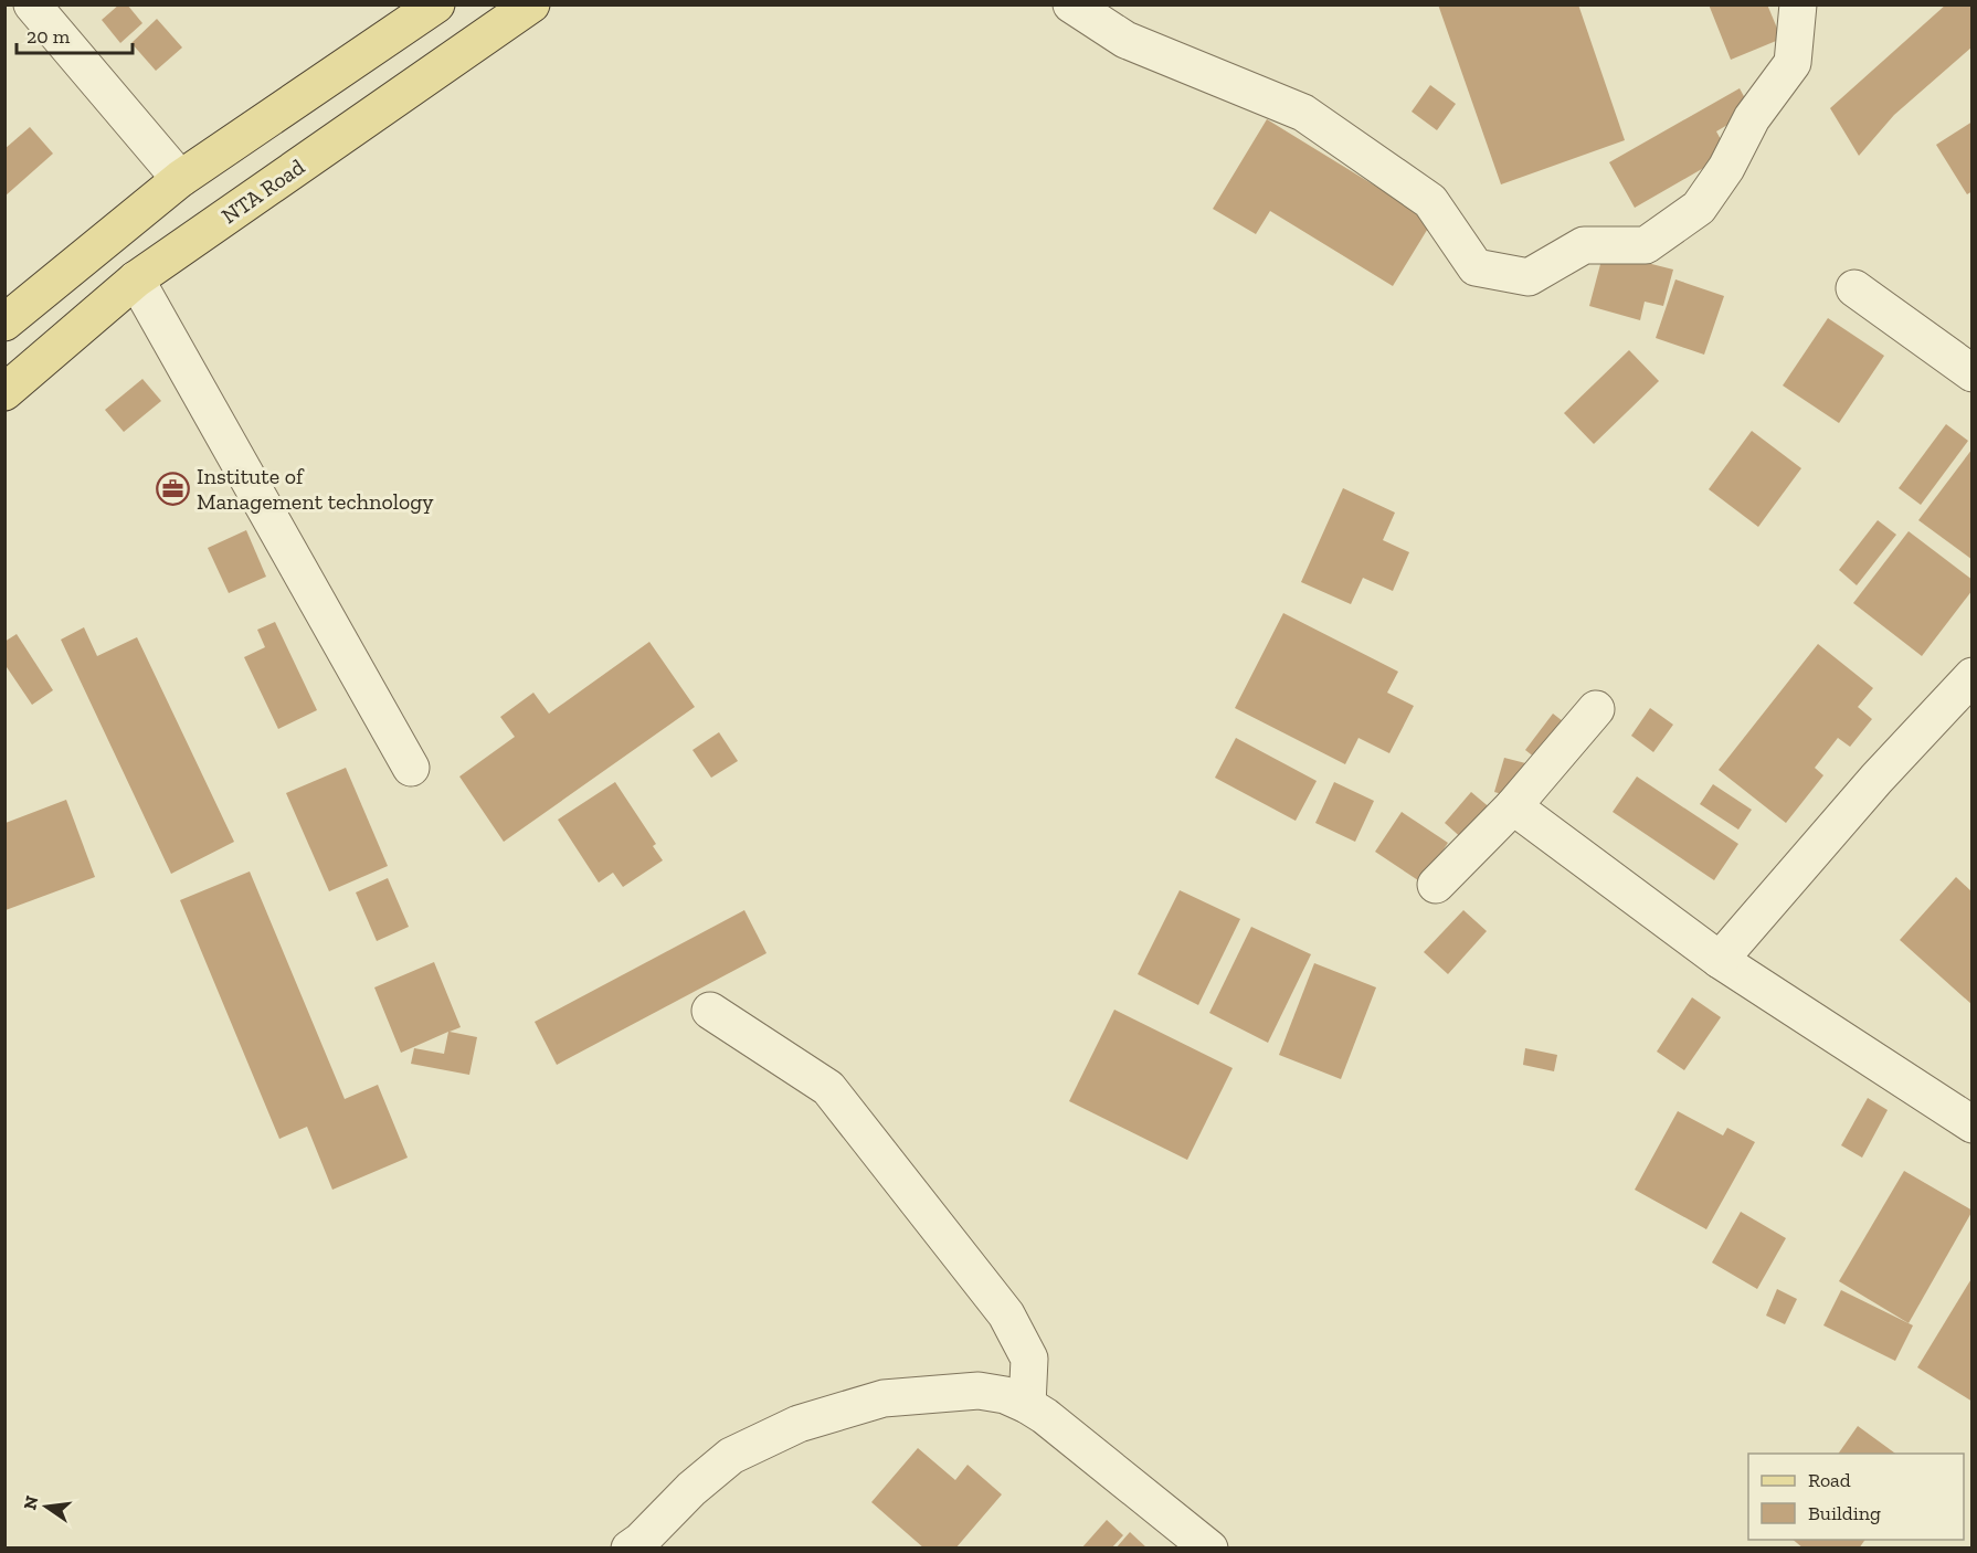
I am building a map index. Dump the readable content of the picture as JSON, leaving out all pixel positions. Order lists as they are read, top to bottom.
{
  "streets": {
    "main road": ["NTA Road"]
  },
  "places": {
    "office": ["Institute of Management technology"]
  },
  "legend": ["Road", "Building"],
  "scale_bar": "20 m",
  "north": "left"
}
